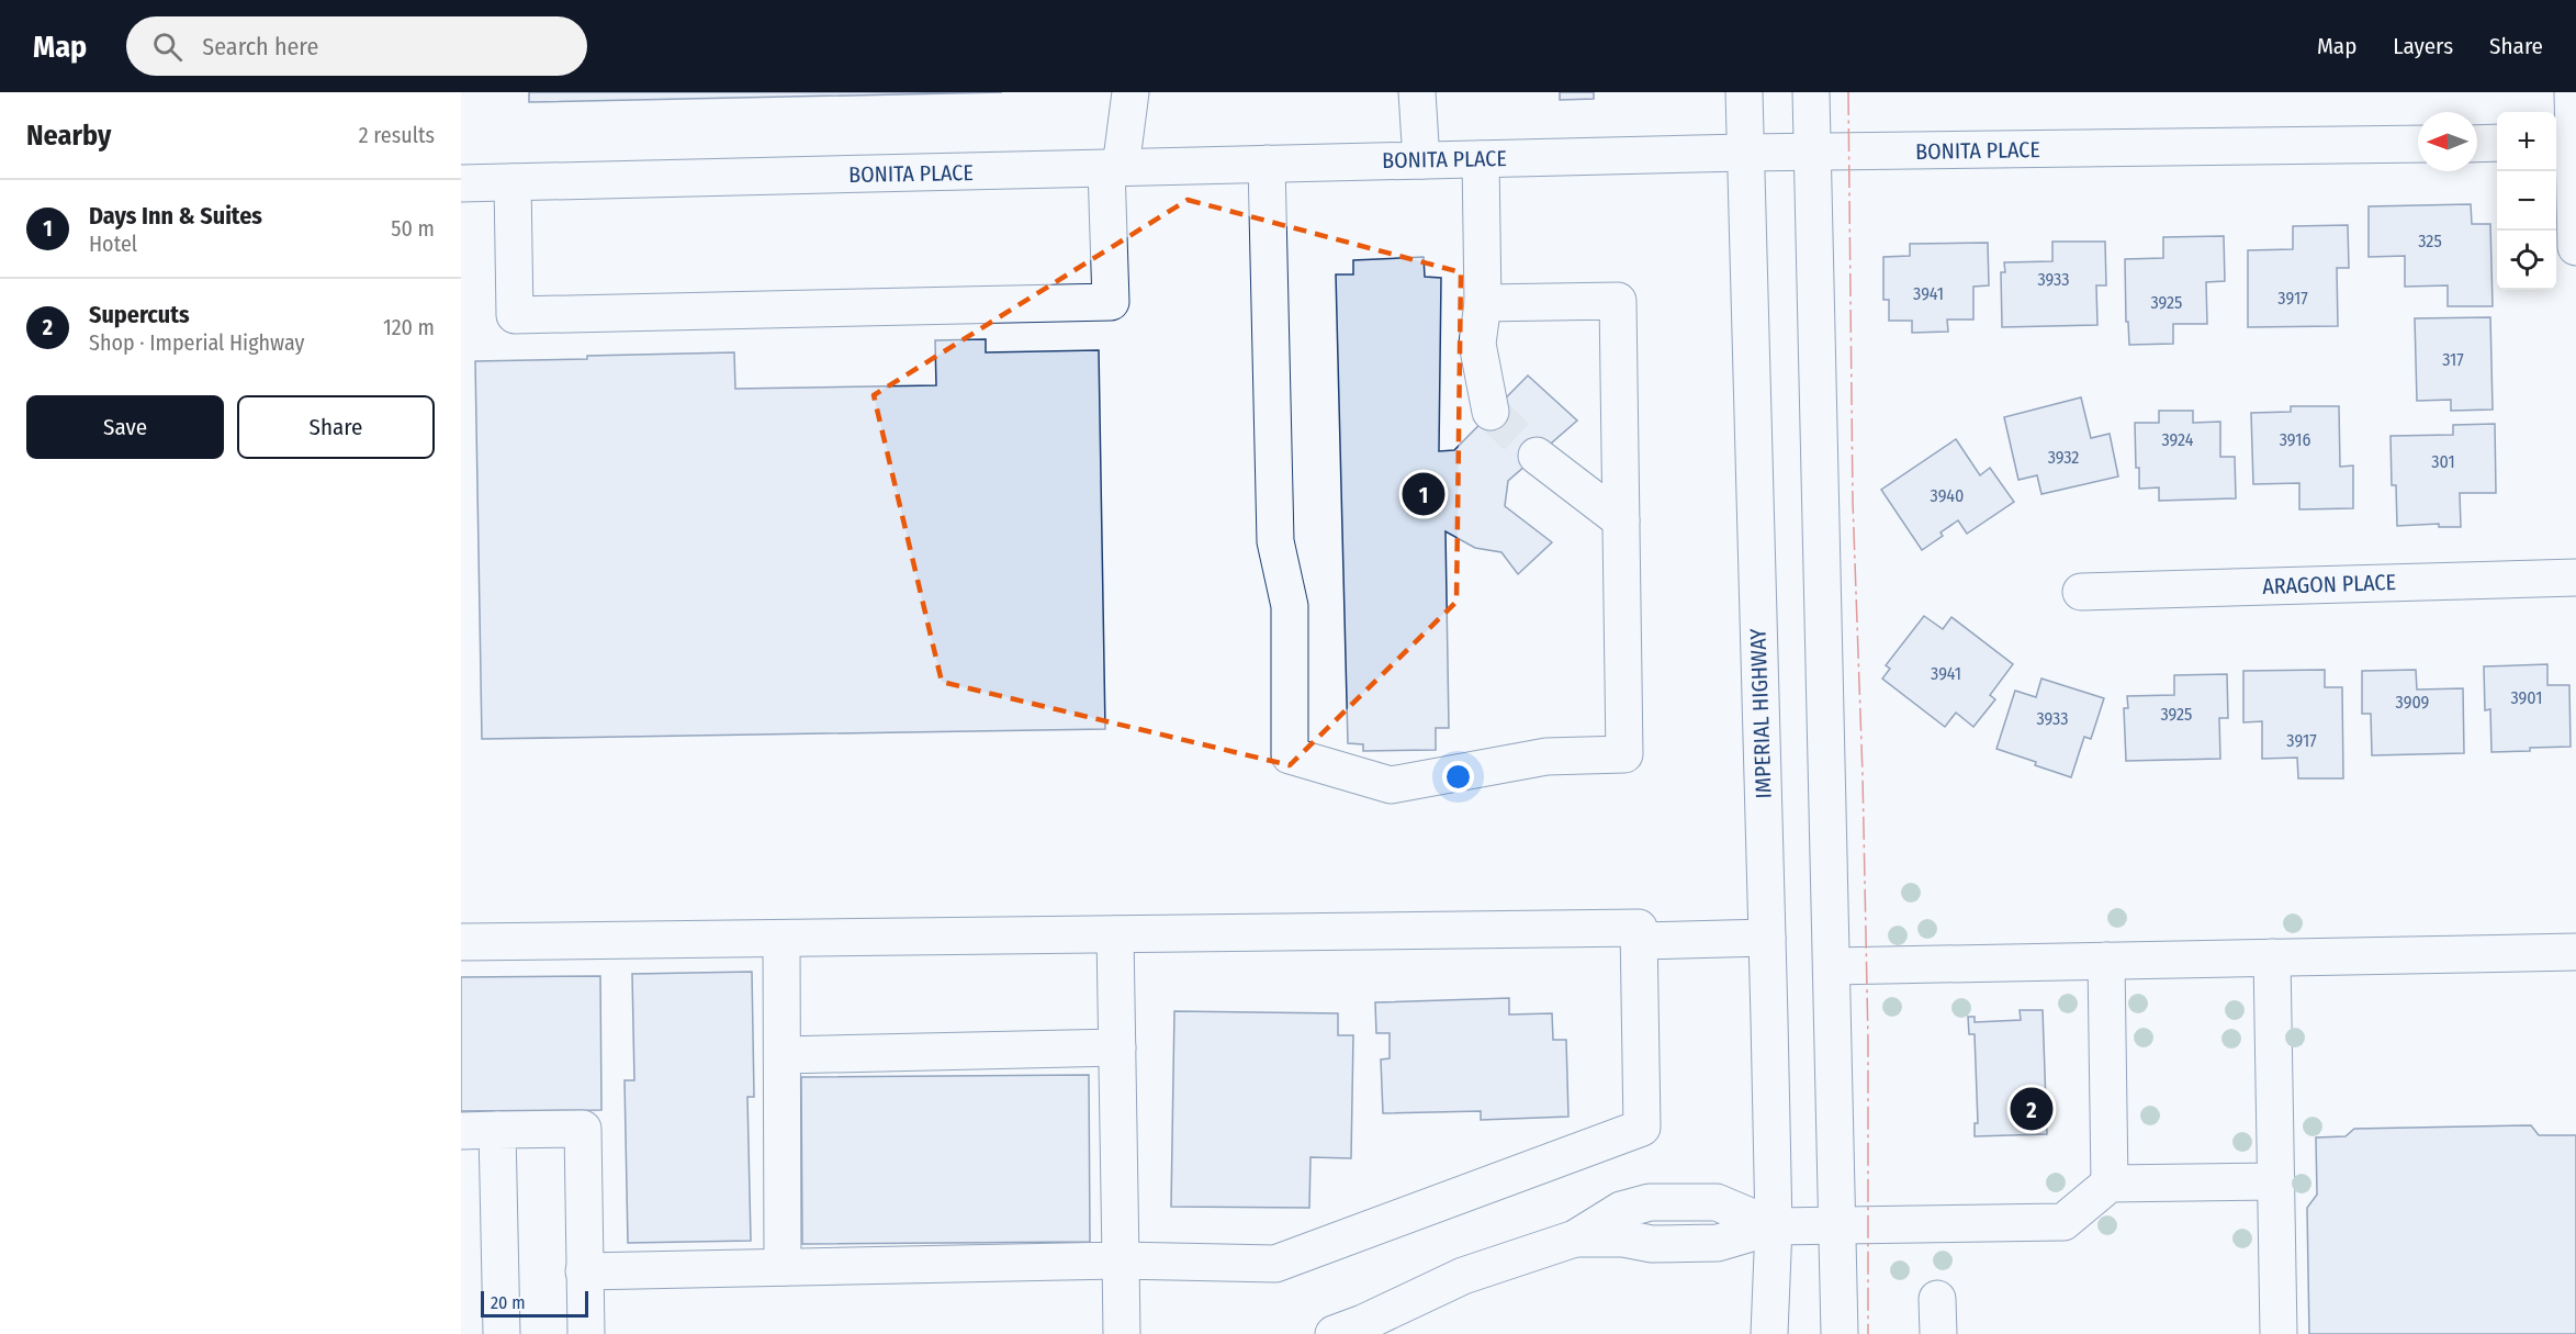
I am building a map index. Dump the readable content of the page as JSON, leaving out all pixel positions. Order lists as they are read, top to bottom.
{
  "streets": {
    "street": ["BONITA PLACE", "ARAGON PLACE", "IMPERIAL HIGHWAY"]
  },
  "crossings": [
    ["BONITA PLACE", "IMPERIAL HIGHWAY"]
  ],
  "house_numbers": [
    "325",
    "3933",
    "3941",
    "3917",
    "3925",
    "317",
    "3924",
    "3916",
    "3932",
    "301",
    "3940",
    "3941",
    "3901",
    "3909",
    "3925",
    "3933",
    "3917"
  ],
  "scale_bar": "20 m",
  "north": "left",
  "page": {
    "header": "Map",
    "search": "Search here",
    "nav": ["Map", "Layers", "Share"],
    "heading": ["Nearby", "2 results"],
    "map_buttons": ["+", "−"],
    "list": [
      {
        "mark": "1",
        "name": "Days Inn & Suites",
        "note": "Hotel",
        "value": "50 m"
      },
      {
        "mark": "2",
        "name": "Supercuts",
        "note": "Shop · Imperial Highway",
        "value": "120 m"
      }
    ],
    "buttons": ["Save", "Share"],
    "pins": ["1", "2"],
    "scale": "20 m"
  }
}
